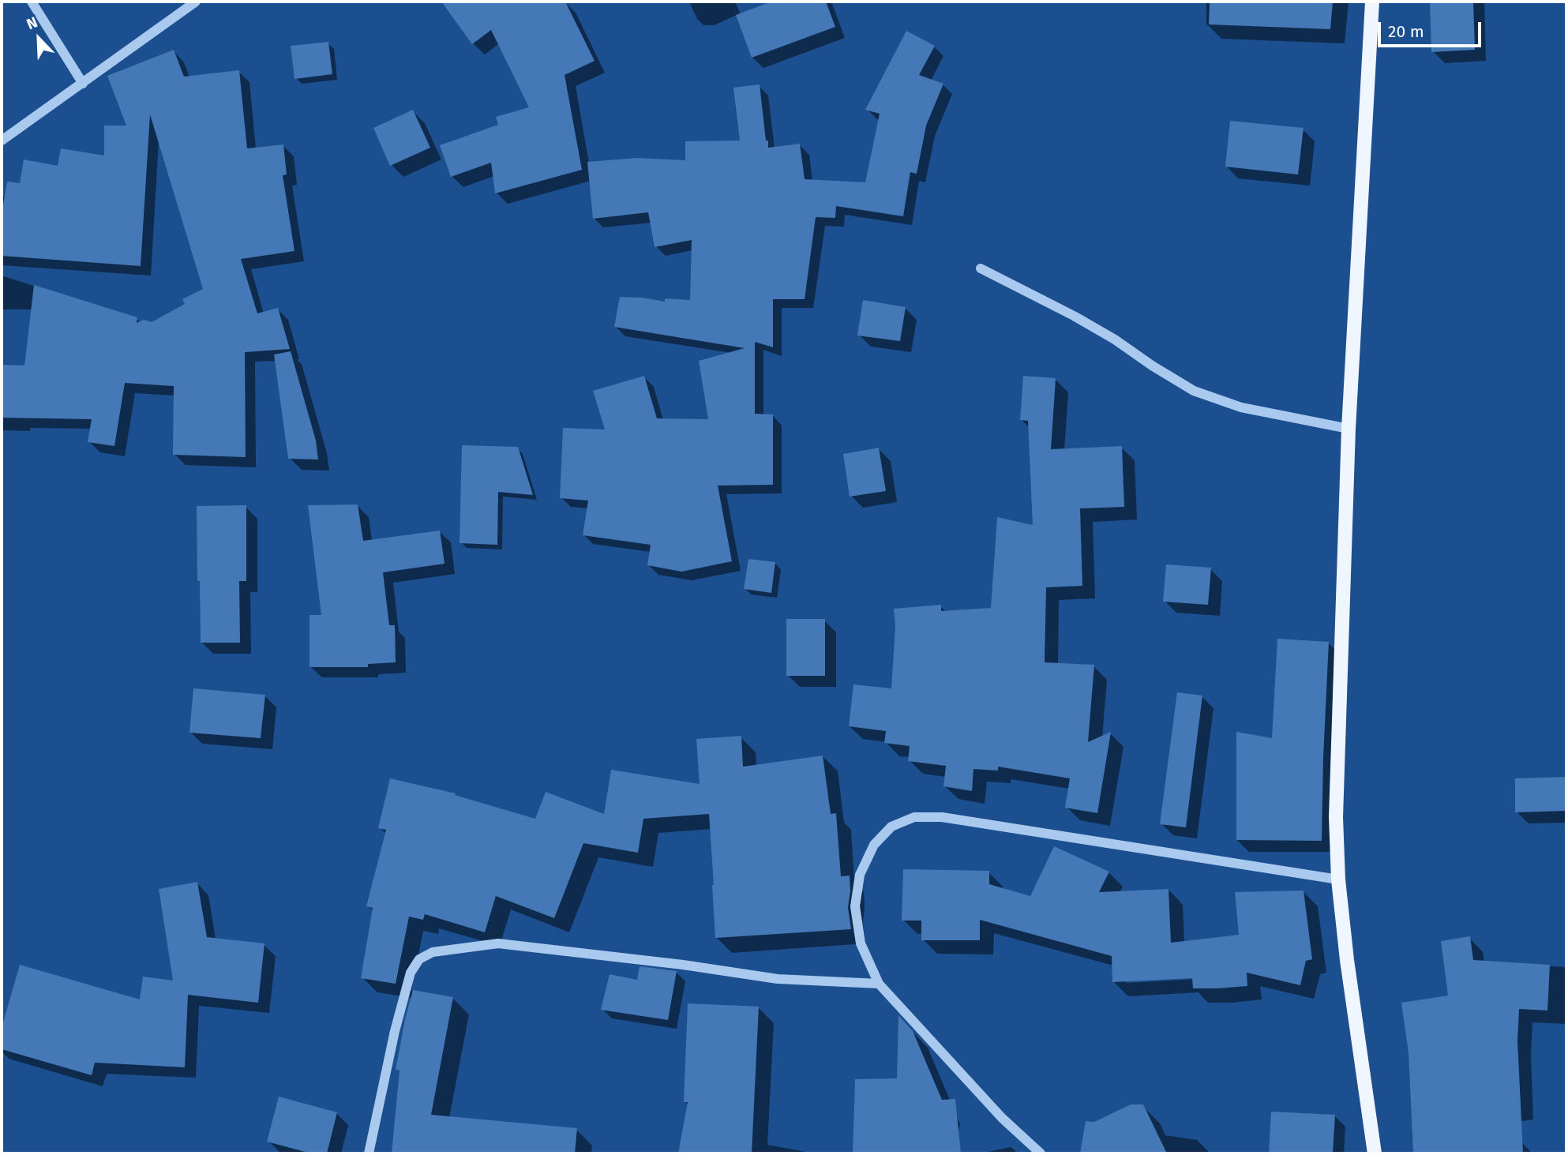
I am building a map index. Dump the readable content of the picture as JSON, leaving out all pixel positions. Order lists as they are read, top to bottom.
{
  "scale_bar": "20 m",
  "north": "top left"
}
